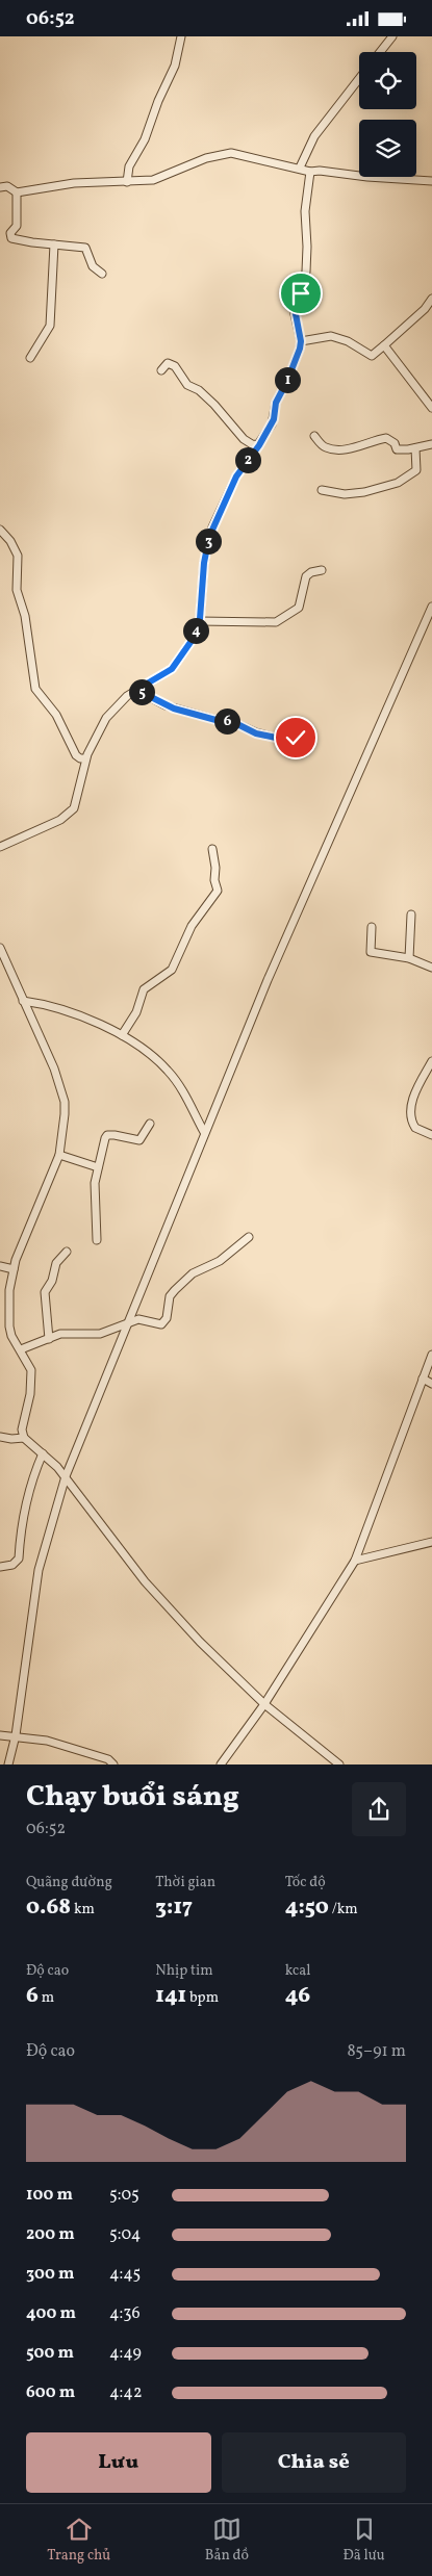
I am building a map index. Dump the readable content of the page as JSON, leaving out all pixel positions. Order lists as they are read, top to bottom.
{
  "page": {
    "status": "06:52",
    "pins": [
      "1",
      "2",
      "3",
      "4",
      "5",
      "6"
    ],
    "heading": ["Chạy buổi sáng", "06:52"],
    "stats": [
      ["Quãng đường", "0.68 km"],
      ["Thời gian", "3:17"],
      ["Tốc độ", "4:50 /km"],
      ["Độ cao", "6 m"],
      ["Nhịp tim", "141 bpm"],
      ["kcal", "46"]
    ],
    "chart": ["Độ cao", "85–91 m"],
    "list": [
      {
        "name": "100 m",
        "note": "5:05"
      },
      {
        "name": "200 m",
        "note": "5:04"
      },
      {
        "name": "300 m",
        "note": "4:45"
      },
      {
        "name": "400 m",
        "note": "4:36"
      },
      {
        "name": "500 m",
        "note": "4:49"
      },
      {
        "name": "600 m",
        "note": "4:42"
      }
    ],
    "buttons": ["Lưu", "Chia sẻ"],
    "tabs": ["Trang chủ", "Bản đồ", "Đã lưu"]
  }
}
